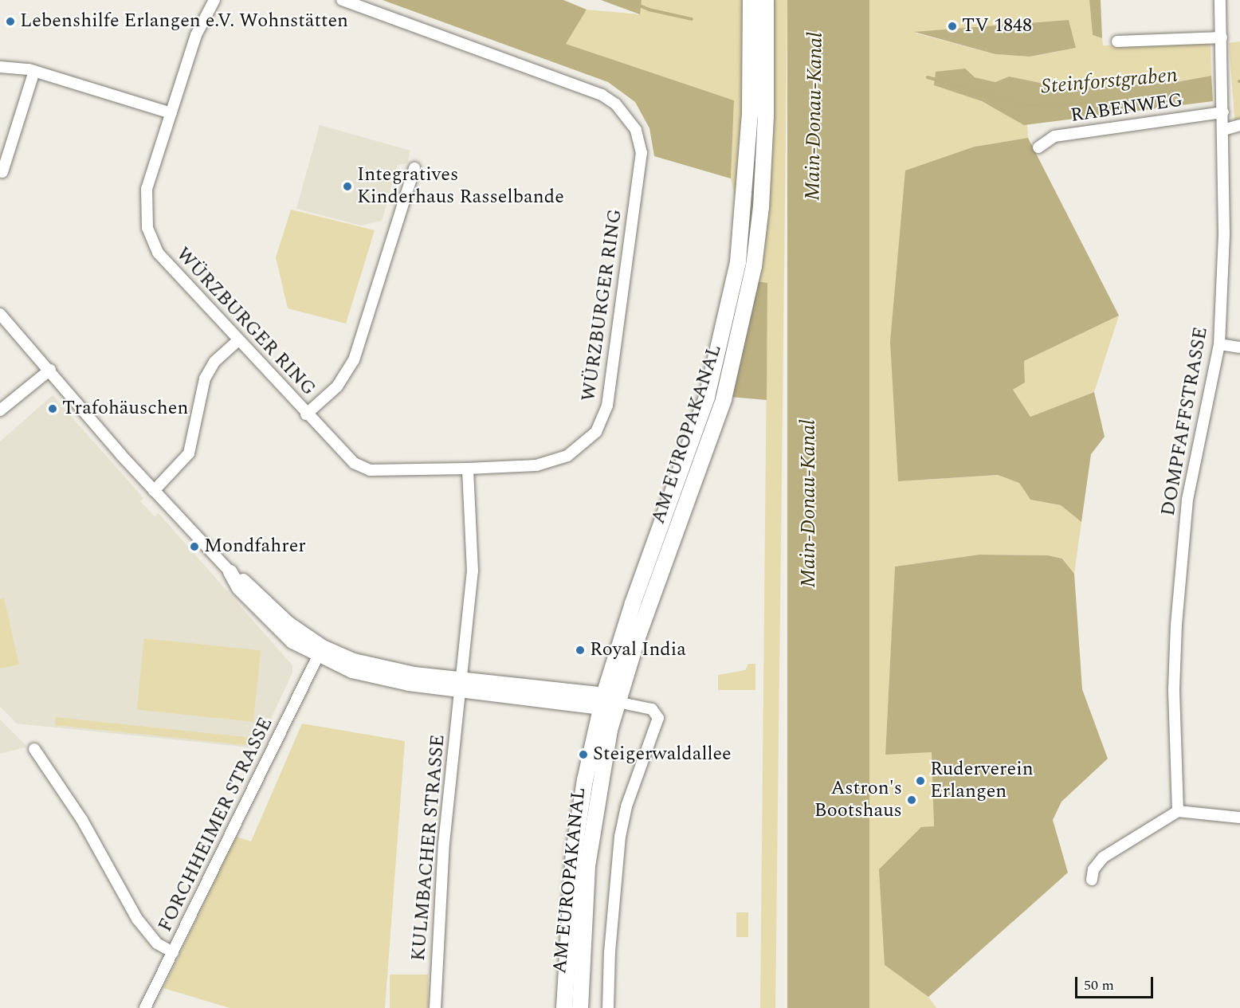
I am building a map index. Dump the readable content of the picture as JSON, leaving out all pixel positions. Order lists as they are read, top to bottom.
{
  "streets": {
    "main road": ["AM EUROPAKANAL"],
    "street": [
      "RABENWEG",
      "WÜRZBURGER RING",
      "DOMPFAFFSTRASSE",
      "FORCHHEIMER STRASSE",
      "KULMBACHER STRASSE"
    ]
  },
  "crossings": [
    ["RABENWEG", "DOMPFAFFSTRASSE"],
    ["WÜRZBURGER RING", "KULMBACHER STRASSE"]
  ],
  "water": ["Steinforstgraben", "Main-Donau-Kanal"],
  "places": [
    "Lebenshilfe Erlangen e.V. Wohnstätten",
    "TV 1848",
    "Integratives Kinderhaus Rasselbande",
    "Trafohäuschen",
    "Mondfahrer",
    "Royal India",
    "Steigerwaldallee",
    "Ruderverein Erlangen",
    "Astron's Bootshaus"
  ],
  "scale_bar": "50 m"
}
